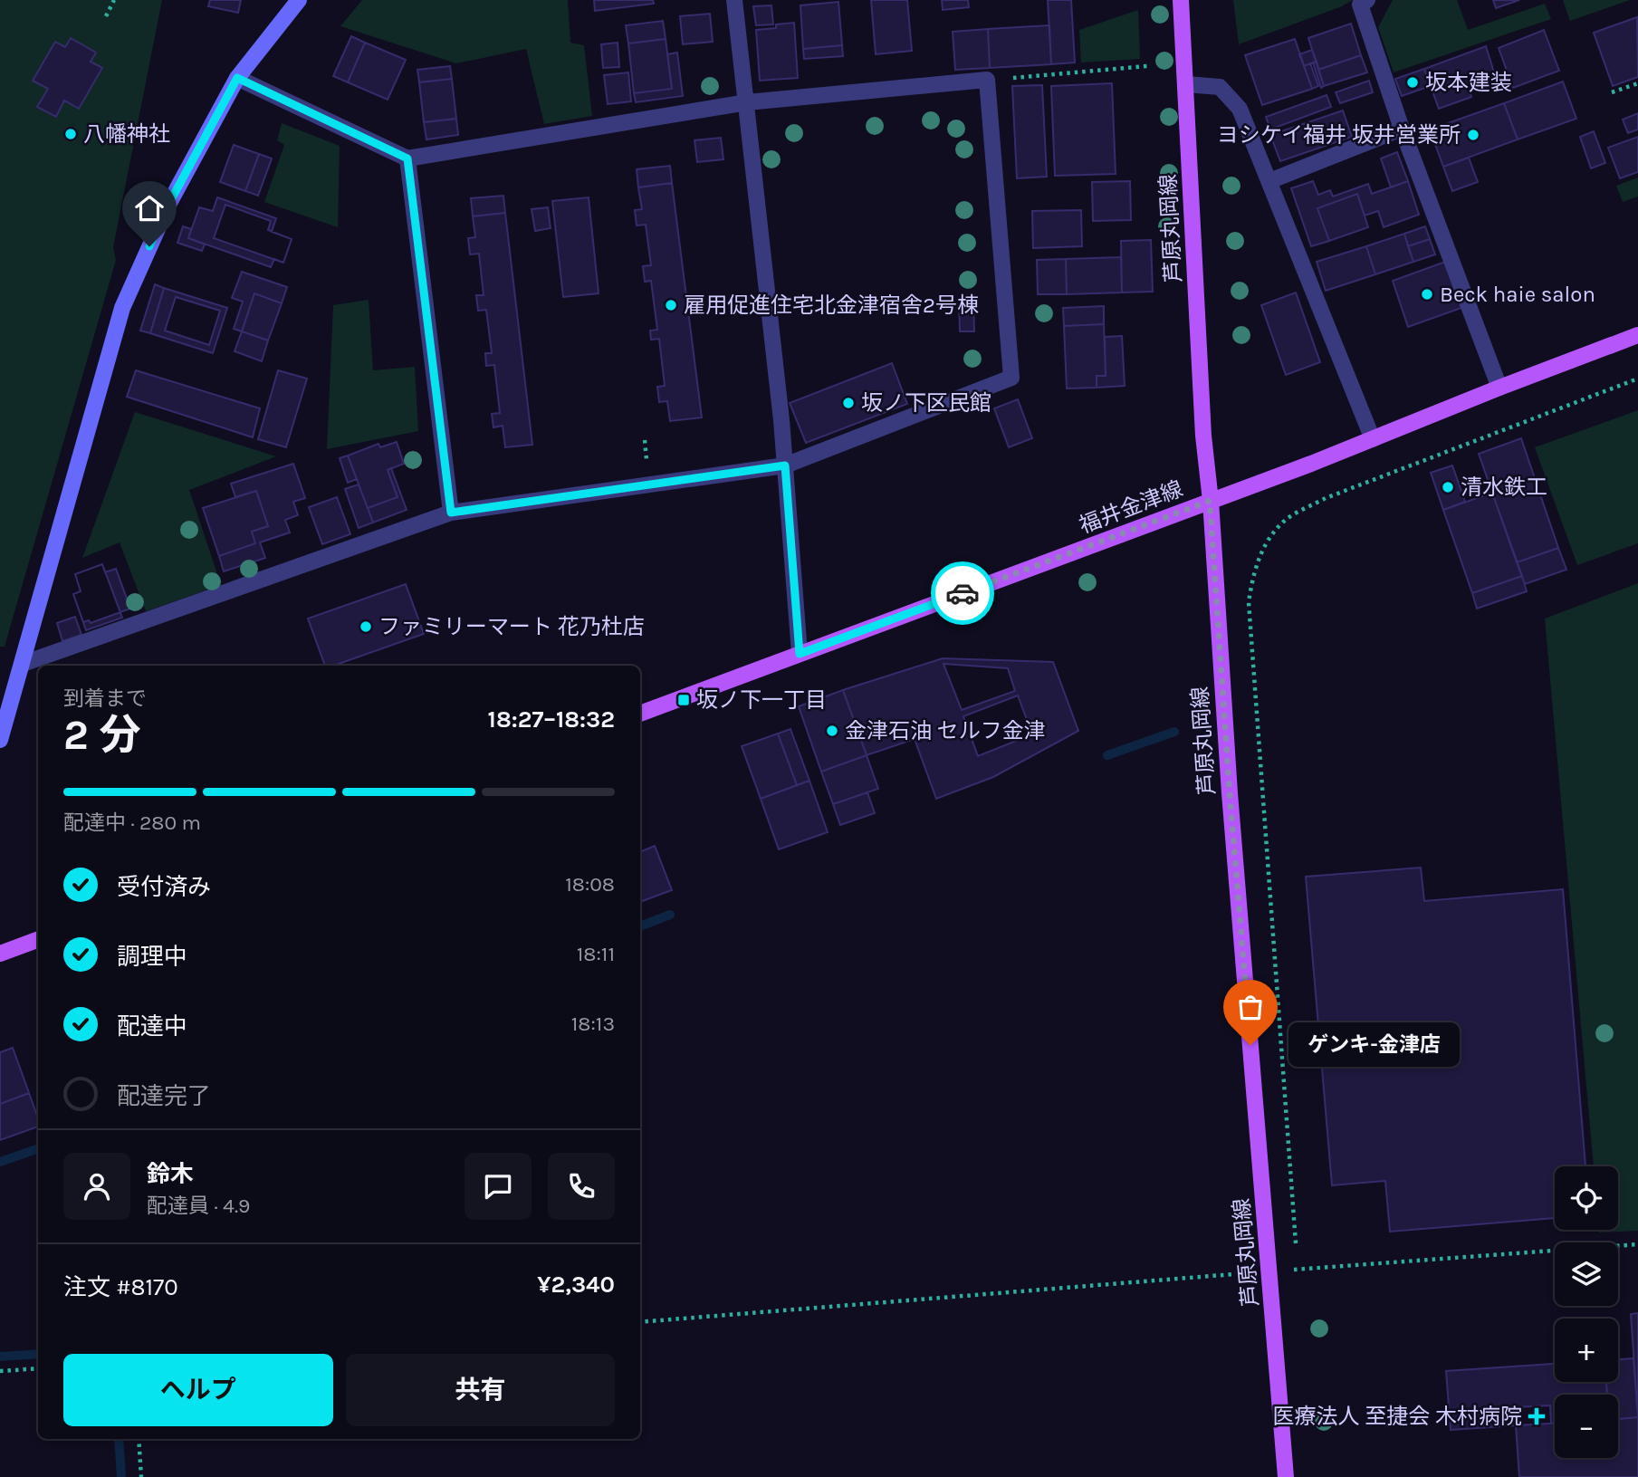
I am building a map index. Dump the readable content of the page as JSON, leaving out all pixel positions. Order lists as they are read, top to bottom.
{
  "streets": {
    "main road": ["芦原丸岡線", "福井金津線"]
  },
  "crossings": [
    ["芦原丸岡線", "福井金津線"]
  ],
  "places": {
    "other": [
      "坂本建装",
      "八幡神社",
      "ヨシケイ福井 坂井営業所",
      "Beck haie salon",
      "雇用促進住宅北金津宿舎2号棟",
      "坂ノ下区民館",
      "清水鉄工",
      "ファミリーマート 花乃杜店",
      "金津石油 セルフ金津",
      "ゲンキ-金津店"
    ],
    "transit": ["坂ノ下一丁目"],
    "health": ["医療法人 至捷会 木村病院"]
  },
  "page": {
    "heading": ["2 分", "到着まで", "18:27–18:32"],
    "panel": [
      "鈴木",
      "配達員 · 4.9",
      "注文 #8170",
      "¥2,340"
    ],
    "bar": "配達中 · 280 m",
    "list": [
      ["受付済み", "18:08"],
      ["調理中", "18:11"],
      ["配達中", "18:13"],
      "配達完了"
    ],
    "bubble": "ゲンキ-金津店",
    "map_buttons": ["+", "−"],
    "buttons": ["ヘルプ", "共有"]
  }
}
